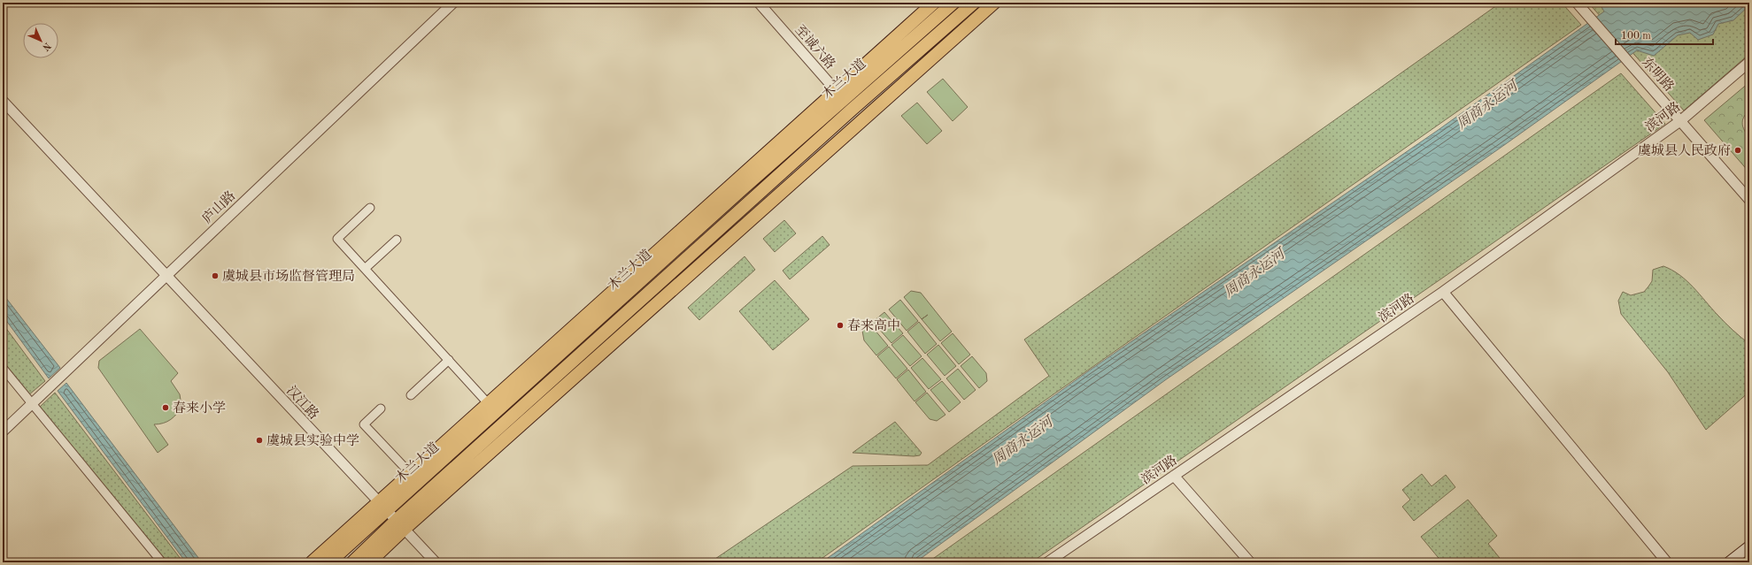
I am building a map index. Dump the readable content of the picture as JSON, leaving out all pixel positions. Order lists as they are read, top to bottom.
{
  "streets": {
    "main road": ["木兰大道"],
    "street": [
      "至诚六路",
      "东明路",
      "滨河路",
      "庐山路",
      "汉江路"
    ]
  },
  "crossings": [
    ["至诚六路", "木兰大道"],
    ["东明路", "滨河路"],
    ["木兰大道", "汉江路"],
    ["庐山路", "汉江路"]
  ],
  "water": ["周商永运河"],
  "places": [
    "虞城县人民政府",
    "虞城县市场监督管理局",
    "春来高中",
    "春来小学",
    "虞城县实验中学"
  ],
  "scale_bar": "100 m",
  "north": "bottom right"
}
